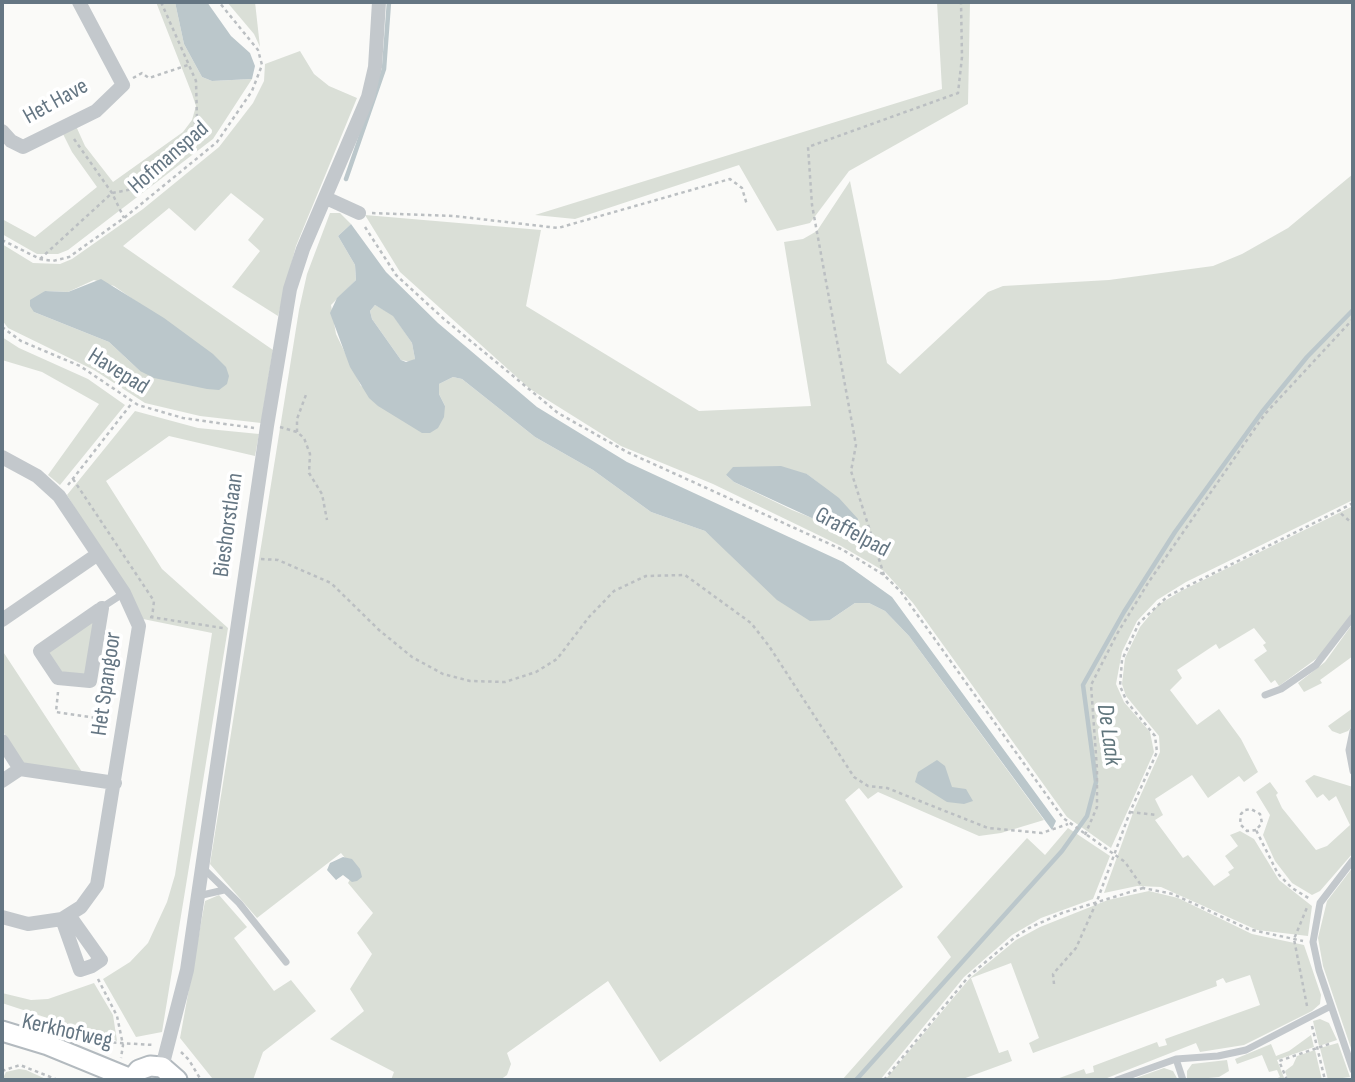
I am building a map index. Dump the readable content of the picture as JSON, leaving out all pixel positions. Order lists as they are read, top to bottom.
{
  "streets": {
    "street": [
      "Het Have",
      "Bieshorstlaan",
      "Het Spangoor",
      "Kerkhofweg"
    ],
    "path": ["Hofmanspad", "Havepad", "Graffelpad"]
  },
  "crossings": [
    ["Havepad", "Bieshorstlaan"],
    ["Bieshorstlaan", "Kerkhofweg"]
  ],
  "water": ["De Laak"]
}
